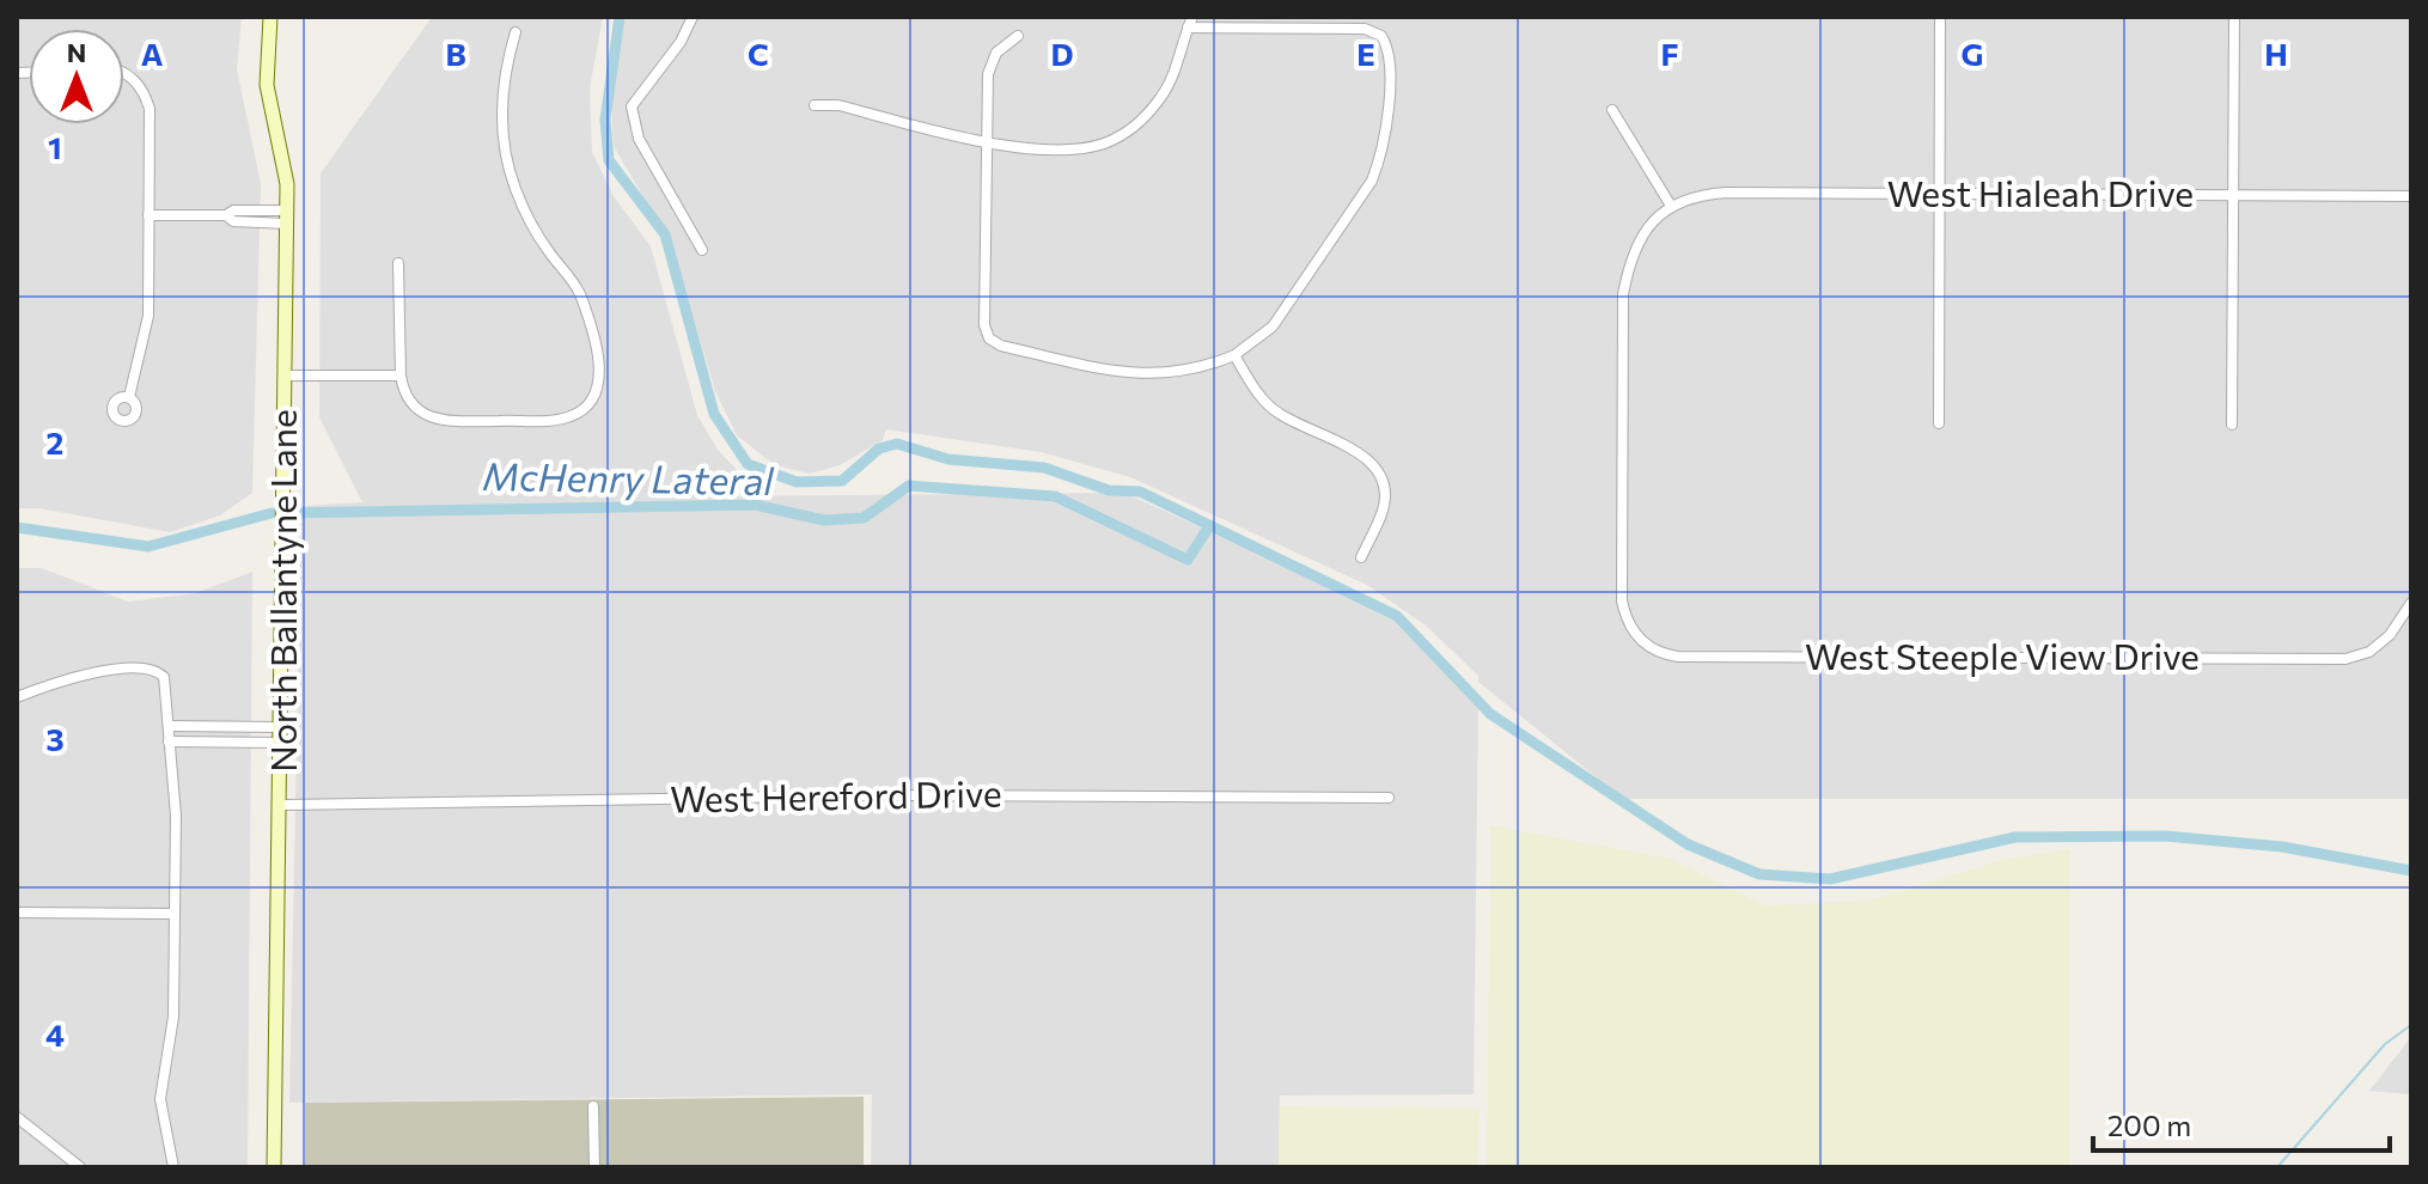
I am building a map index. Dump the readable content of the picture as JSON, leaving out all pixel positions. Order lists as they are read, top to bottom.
{
  "streets": {
    "street": [
      "West Hialeah Drive",
      "North Ballantyne Lane",
      "West Steeple View Drive",
      "West Hereford Drive"
    ]
  },
  "crossings": [
    ["West Hialeah Drive", "West Steeple View Drive"],
    ["North Ballantyne Lane", "West Hereford Drive"]
  ],
  "water": ["McHenry Lateral"],
  "scale_bar": "200 m",
  "north": "top",
  "grid": {
    "columns": [
      "A",
      "B",
      "C",
      "D",
      "E",
      "F",
      "G",
      "H"
    ],
    "rows": [
      "1",
      "2",
      "3",
      "4"
    ]
  }
}
